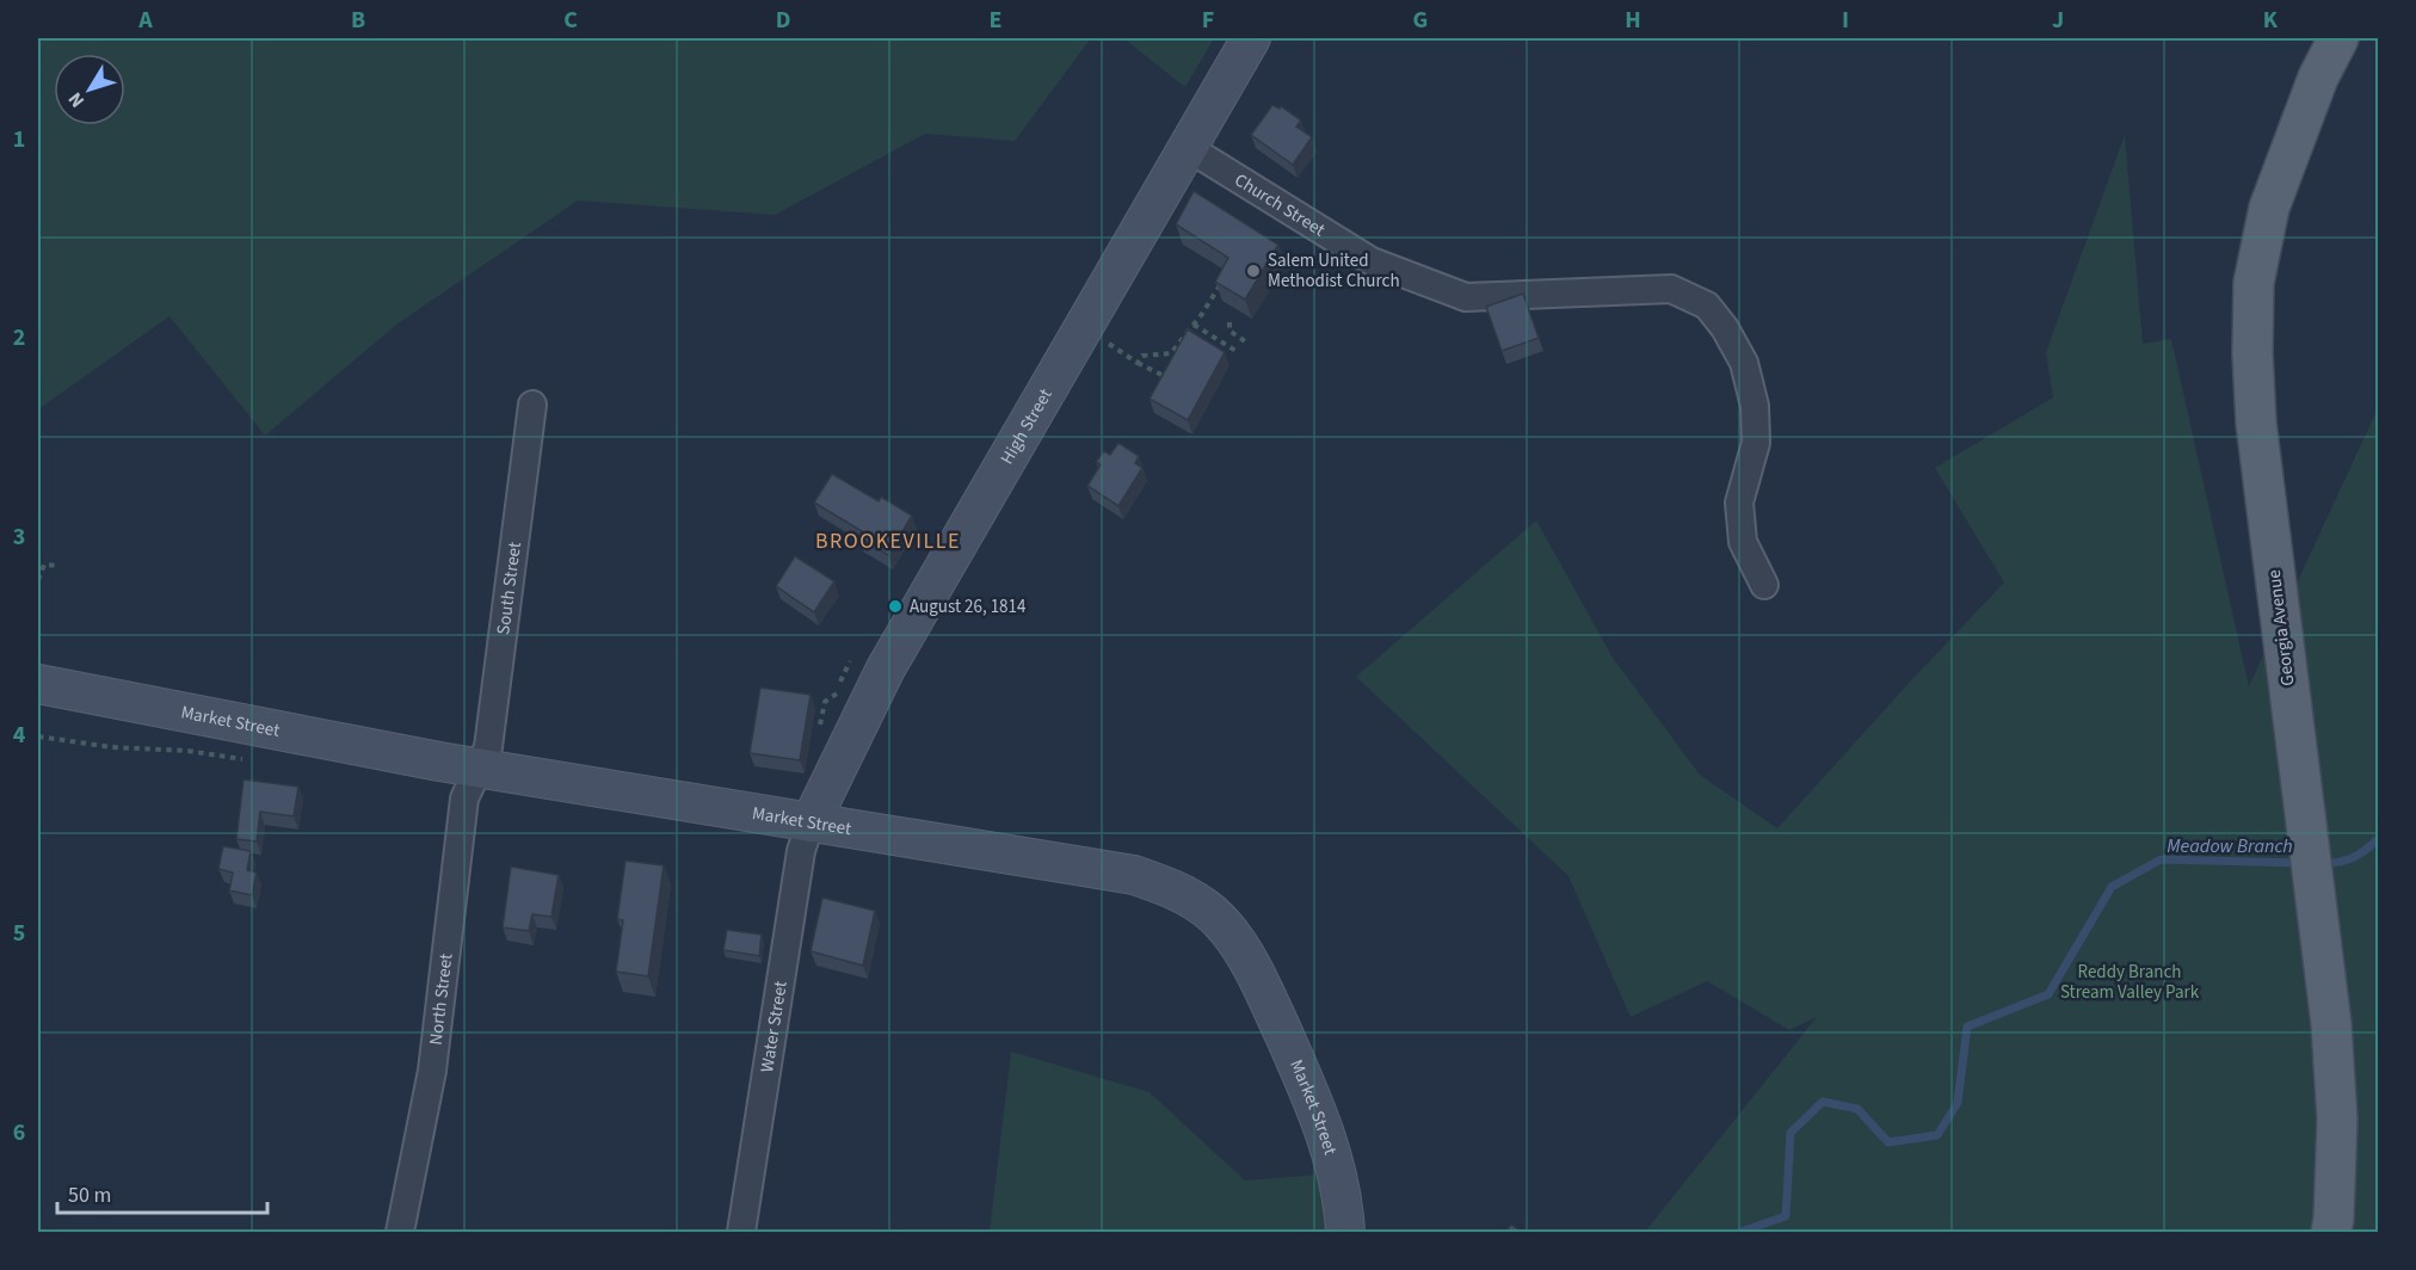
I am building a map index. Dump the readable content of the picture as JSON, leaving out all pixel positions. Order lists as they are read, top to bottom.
{
  "streets": {
    "main road": ["High Street", "Georgia Avenue", "Market Street"],
    "street": [
      "Church Street",
      "South Street",
      "North Street",
      "Water Street"
    ]
  },
  "crossings": [
    ["Church Street", "High Street"],
    ["High Street", "Market Street"],
    ["High Street", "Water Street"],
    ["South Street", "Market Street"],
    ["South Street", "North Street"],
    ["Market Street", "North Street"],
    ["Market Street", "Water Street"]
  ],
  "districts": ["BROOKEVILLE"],
  "water": ["Meadow Branch"],
  "parks": ["Reddy Branch Stream Valley Park"],
  "places": ["Salem United Methodist Church", "August 26, 1814"],
  "scale_bar": "50 m",
  "north": "bottom left",
  "grid": {
    "columns": [
      "A",
      "B",
      "C",
      "D",
      "E",
      "F",
      "G",
      "H",
      "I",
      "J",
      "K"
    ],
    "rows": [
      "1",
      "2",
      "3",
      "4",
      "5",
      "6"
    ]
  }
}
